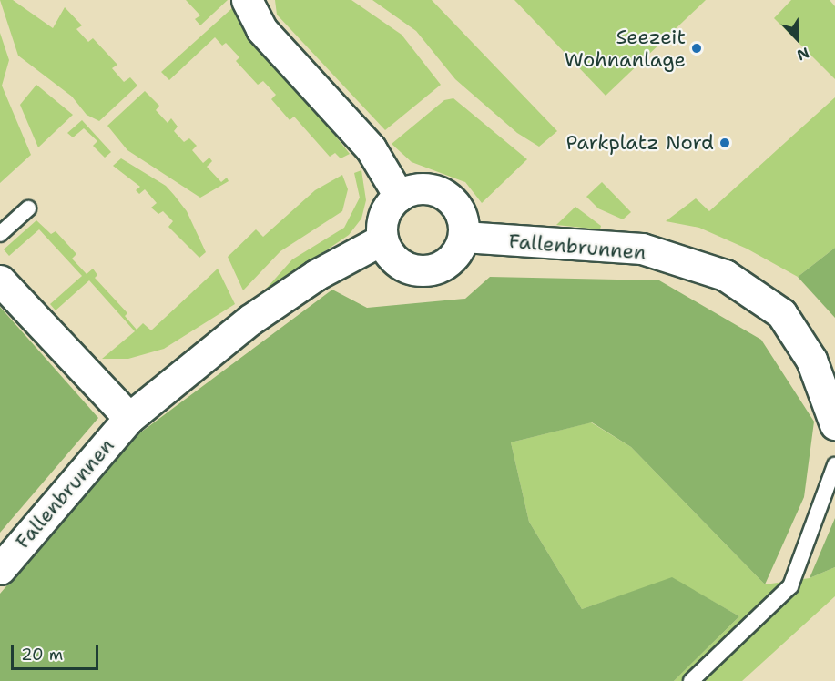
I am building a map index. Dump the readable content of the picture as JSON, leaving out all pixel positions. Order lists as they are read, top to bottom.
{
  "streets": {
    "street": ["Fallenbrunnen"]
  },
  "places": ["Seezeit Wohnanlage", "Parkplatz Nord"],
  "scale_bar": "20 m",
  "north": "bottom"
}
